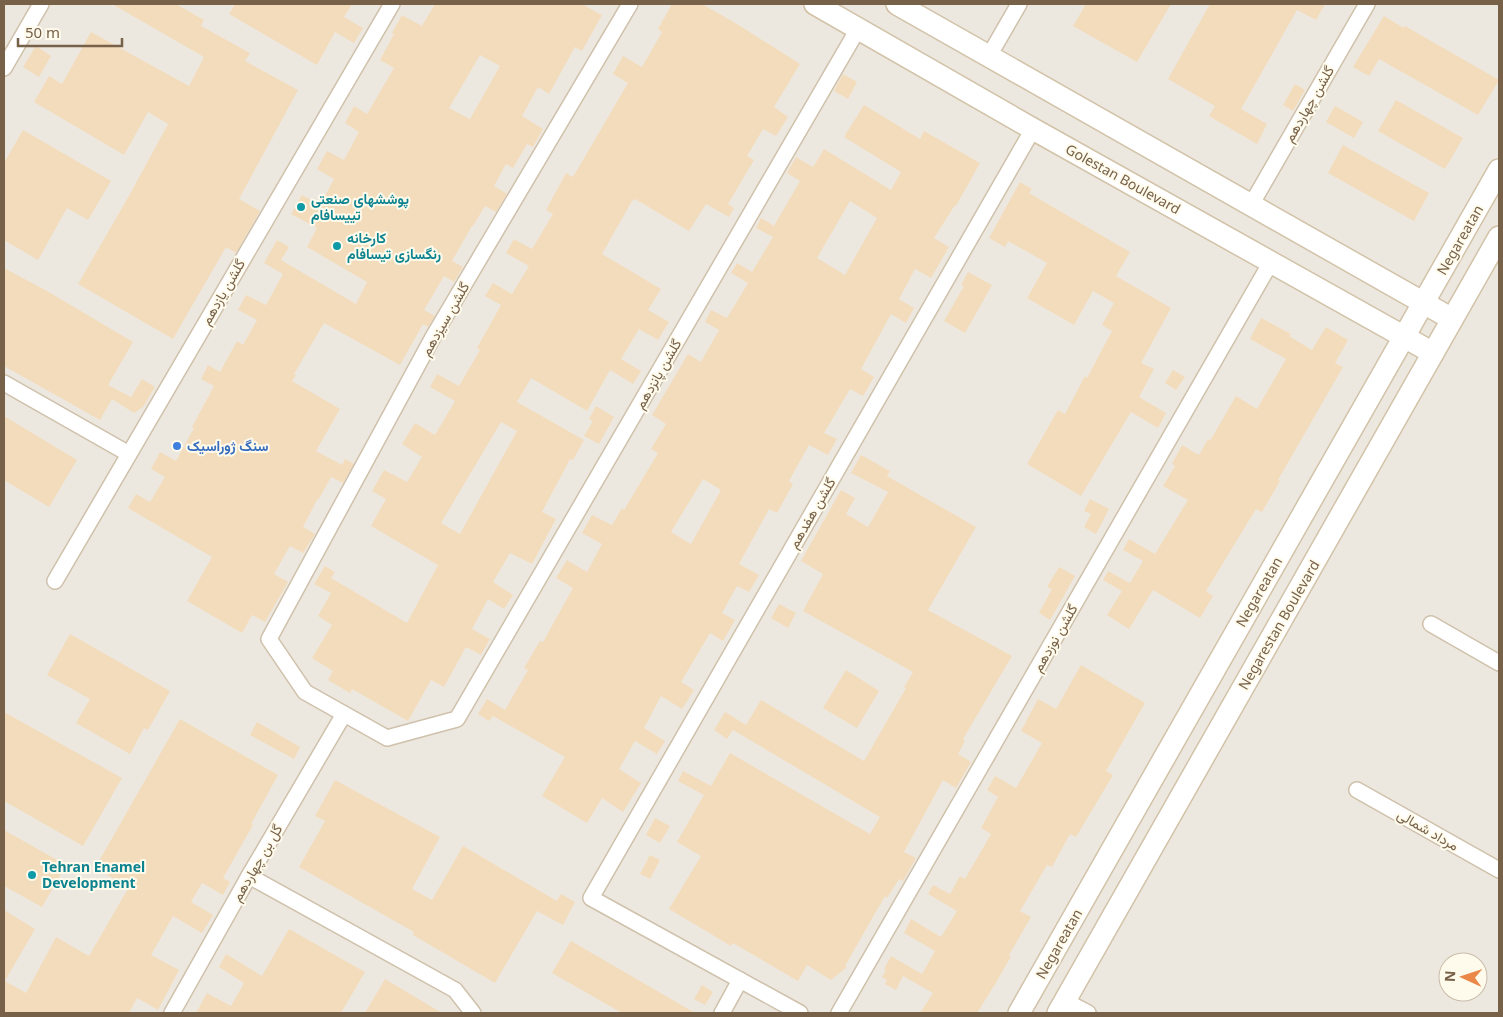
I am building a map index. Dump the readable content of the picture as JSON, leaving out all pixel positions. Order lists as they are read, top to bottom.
{
  "streets": {
    "street": [
      "گلشن چهاردهم",
      "Golestan Boulevard",
      "Negareatan",
      "گلشن یازدهم",
      "گلشن سیزدهم",
      "گلشن پانزدهم",
      "گلشن هفدهم",
      "Negarestan Boulevard",
      "گلشن نوزدهم",
      "مرداد شمالی",
      "گل بن چهاردهم"
    ]
  },
  "crossings": [
    ["Golestan Boulevard", "Negareatan"],
    ["Golestan Boulevard", "گلشن پانزدهم"],
    ["Golestan Boulevard", "گلشن هفدهم"],
    ["Golestan Boulevard", "Negarestan Boulevard"],
    ["Golestan Boulevard", "گلشن نوزدهم"],
    ["گلشن سیزدهم", "گلشن پانزدهم"],
    ["گلشن سیزدهم", "گل بن چهاردهم"],
    ["گلشن پانزدهم", "گل بن چهاردهم"]
  ],
  "places": [
    "پوششهای صنعتی تییسافام",
    "کارخانه رنگسازی تیسافام",
    "سنگ ژوراسیک",
    "Tehran Enamel Development"
  ],
  "scale_bar": "50 m",
  "north": "left"
}
